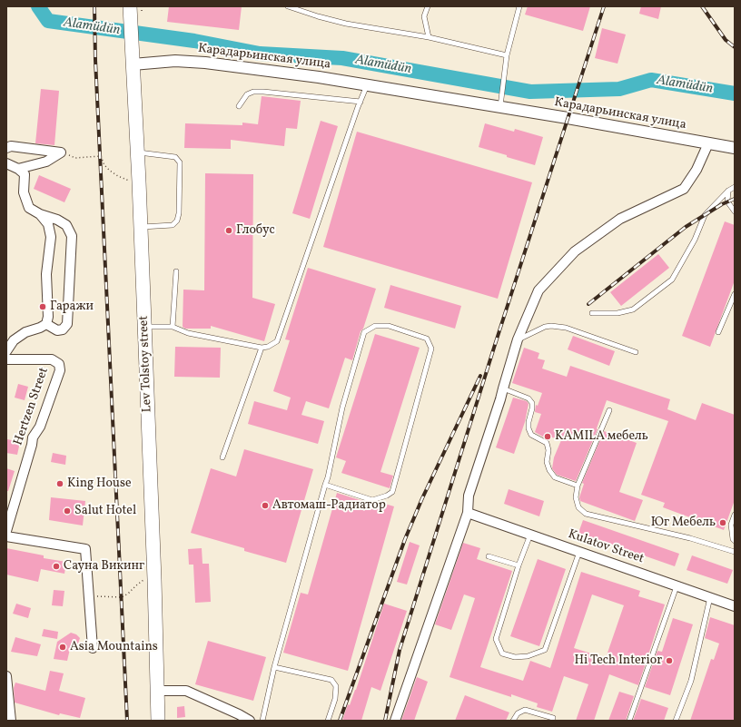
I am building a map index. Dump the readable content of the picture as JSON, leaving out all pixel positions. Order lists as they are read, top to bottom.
{
  "streets": {
    "main road": ["Lev Tolstoy street"],
    "street": ["Карадарьинская улица", "Hertzen Street", "Kulatov Street"]
  },
  "crossings": [
    ["Карадарьинская улица", "Lev Tolstoy street"]
  ],
  "water": ["Alamüdün"],
  "places": [
    "Глобус",
    "Гаражи",
    "KAMILA мебель",
    "King House",
    "Автомаш-Радиатор",
    "Salut Hotel",
    "Юг Мебель",
    "Сауна Викинг",
    "Asia Mountains",
    "Hi Tech Interior"
  ]
}
